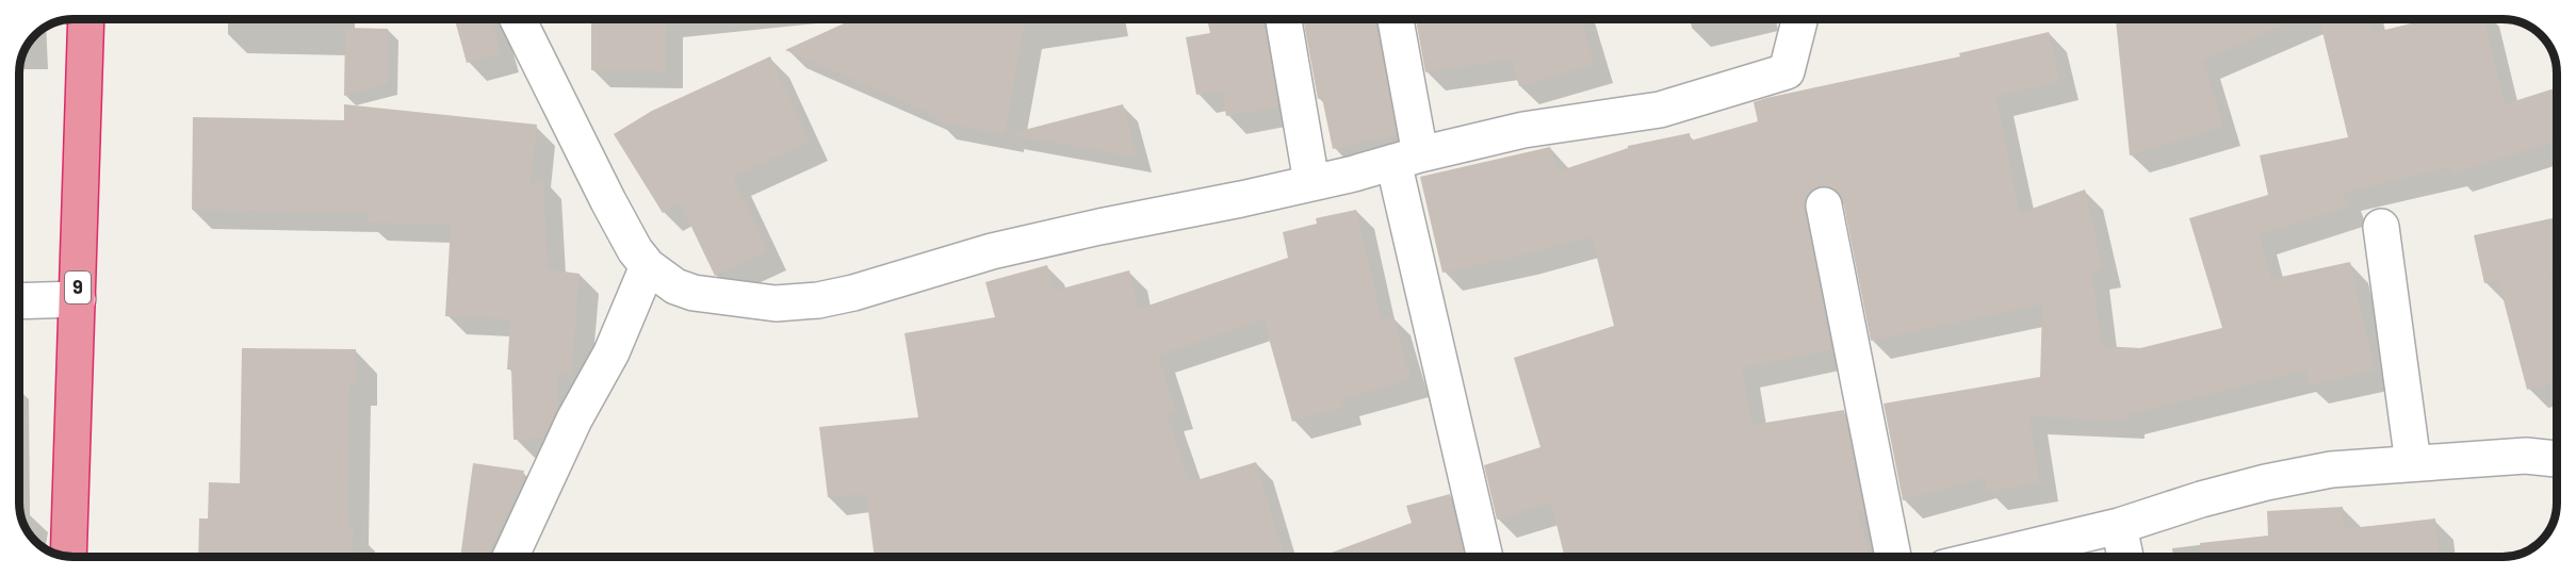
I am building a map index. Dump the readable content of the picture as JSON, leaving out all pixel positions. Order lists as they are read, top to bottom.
{
  "streets": {
    "highway": ["9"]
  }
}
